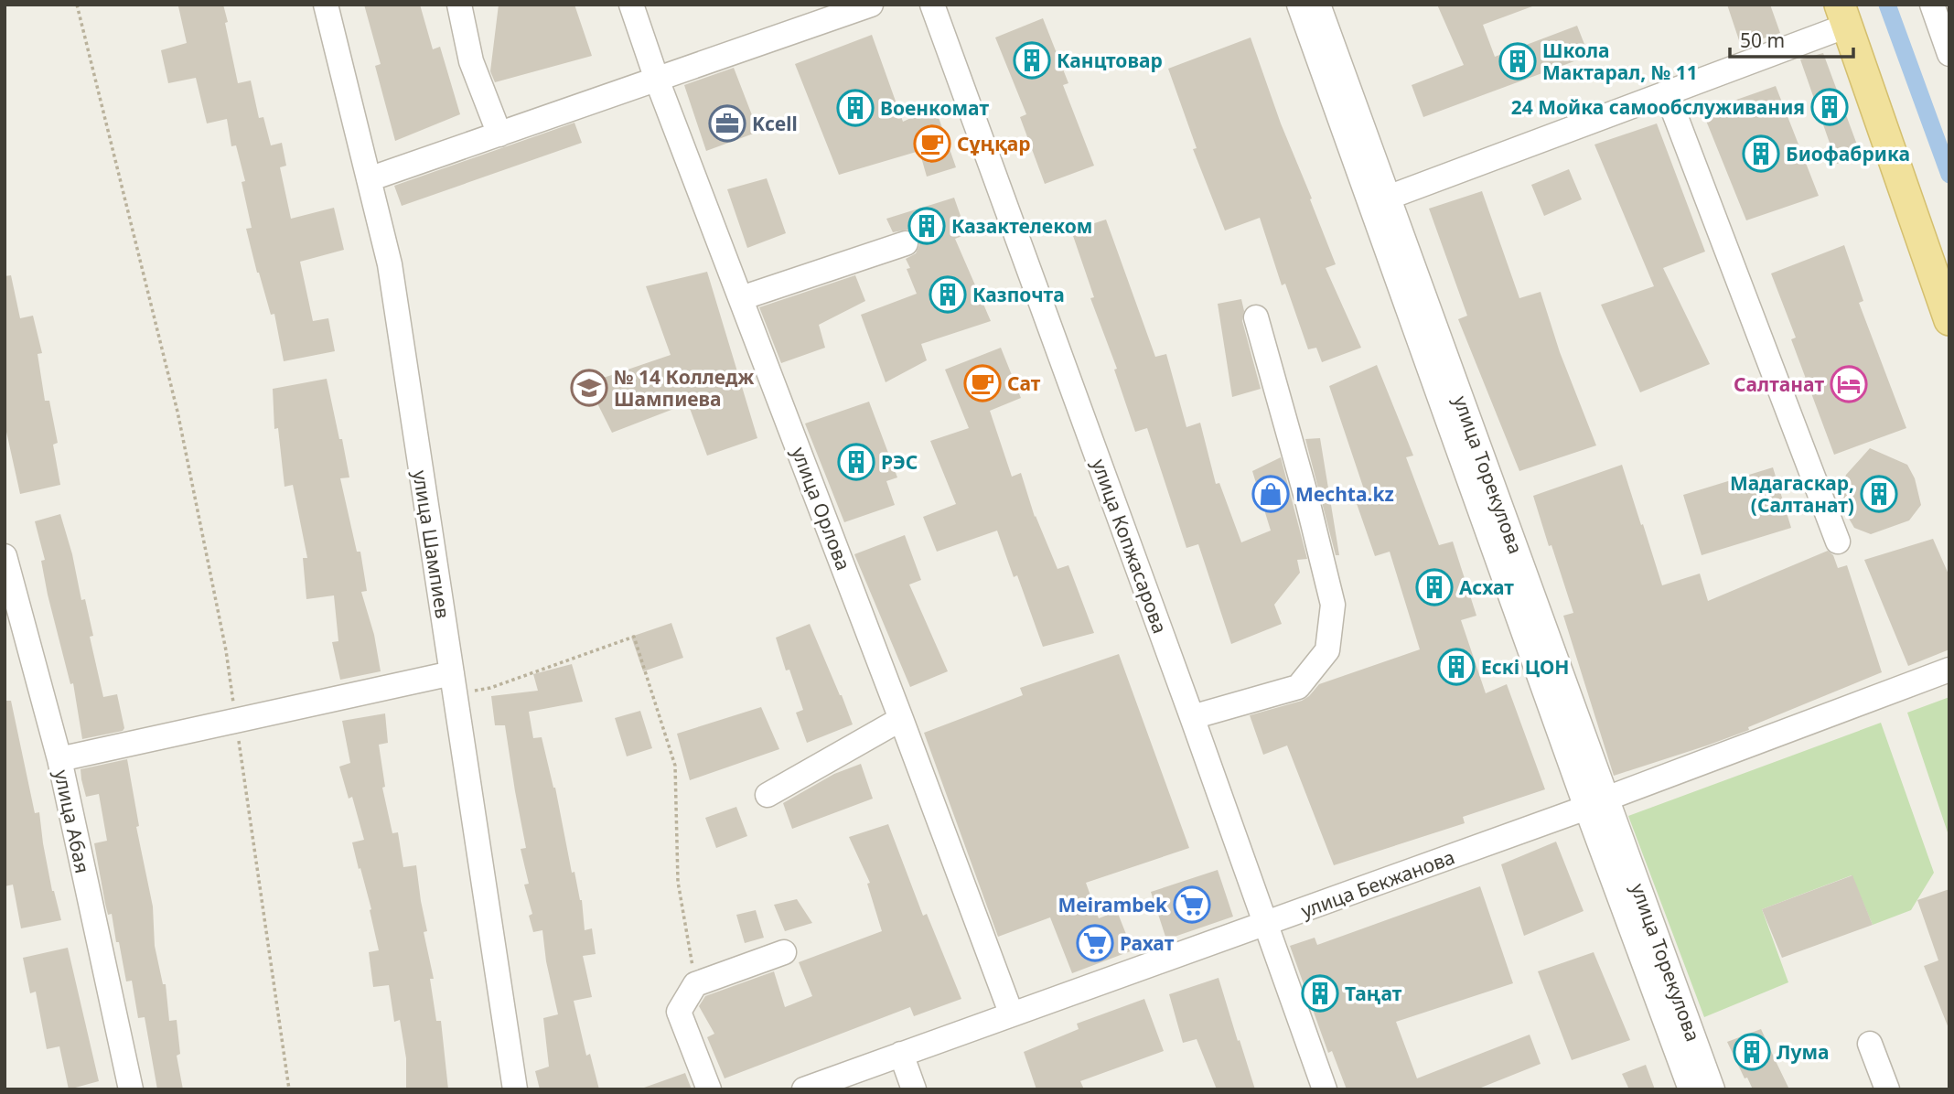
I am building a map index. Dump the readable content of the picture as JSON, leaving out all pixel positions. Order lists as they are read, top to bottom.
{
  "streets": {
    "street": [
      "улица Торекулова",
      "улица Орлова",
      "улица Шампиев",
      "улица Копжасарова",
      "улица Абая",
      "улица Бекжанова"
    ]
  },
  "crossings": [
    ["улица Торекулова", "улица Бекжанова"],
    ["улица Орлова", "улица Бекжанова"],
    ["улица Копжасарова", "улица Бекжанова"]
  ],
  "places": {
    "building": [
      "Канцтовар",
      "Школа Мактарал, № 11",
      "24 Мойка самообслуживания",
      "Военкомат",
      "Биофабрика",
      "Казактелеком",
      "Казпочта",
      "РЭС",
      "Мадагаскар, (Салтанат)",
      "Асхат",
      "Ескі ЦОН",
      "Таңат",
      "Лума"
    ],
    "office": ["Kcell"],
    "cafe": ["Сұңқар", "Сат"],
    "hotel": ["Салтанат"],
    "school or university": ["№ 14 Колледж Шампиева"],
    "shop": ["Mechta.kz"],
    "supermarket": ["Meirambek", "Рахат"]
  },
  "scale_bar": "50 m"
}
